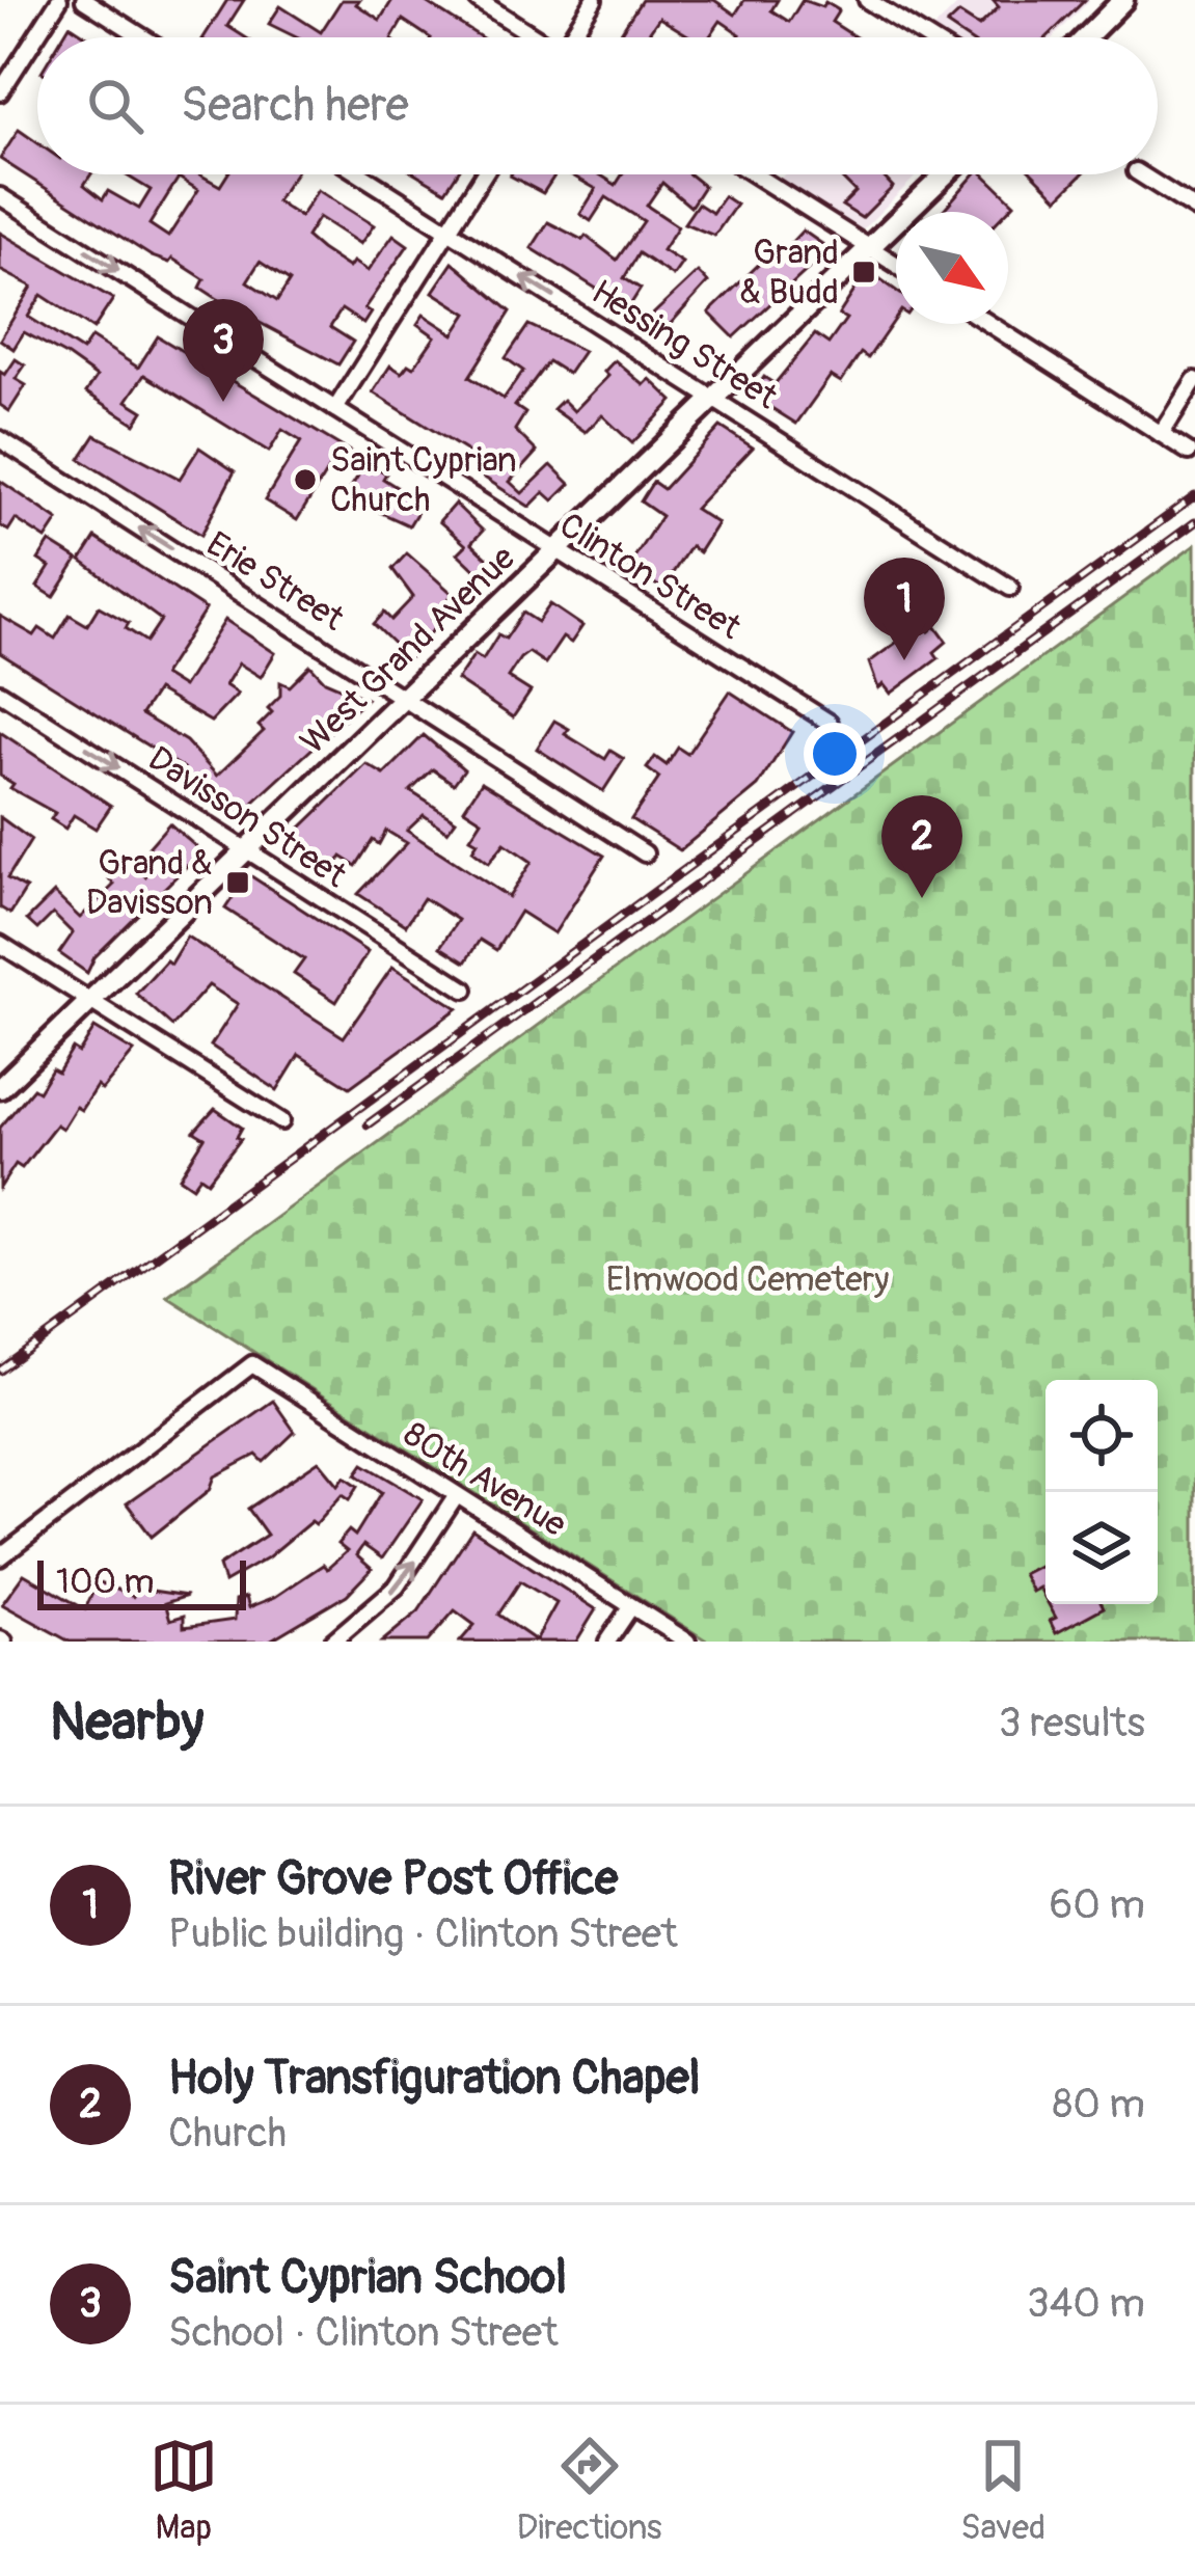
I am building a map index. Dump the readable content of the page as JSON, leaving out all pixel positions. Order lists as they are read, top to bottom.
{
  "streets": {
    "main road": ["West Grand Avenue"],
    "street": [
      "Hessing Street",
      "Clinton Street",
      "Erie Street",
      "Davisson Street",
      "80th Avenue"
    ]
  },
  "crossings": [
    ["Hessing Street", "West Grand Avenue"],
    ["Clinton Street", "West Grand Avenue"],
    ["Erie Street", "West Grand Avenue"],
    ["West Grand Avenue", "Davisson Street"]
  ],
  "one_way": [
    "Hessing Street",
    "Clinton Street",
    "Erie Street",
    "Davisson Street"
  ],
  "parks": ["Elmwood Cemetery"],
  "places": {
    "transit": ["Grand & Budd", "Grand & Davisson"],
    "other": ["Saint Cyprian Church"]
  },
  "scale_bar": "100 m",
  "north": "bottom right",
  "page": {
    "search": "Search here",
    "pins": ["3", "1", "2"],
    "scale": "100 m",
    "heading": ["Nearby", "3 results"],
    "list": [
      {
        "mark": "1",
        "name": "River Grove Post Office",
        "note": "Public building · Clinton Street",
        "value": "60 m"
      },
      {
        "mark": "2",
        "name": "Holy Transfiguration Chapel",
        "note": "Church",
        "value": "80 m"
      },
      {
        "mark": "3",
        "name": "Saint Cyprian School",
        "note": "School · Clinton Street",
        "value": "340 m"
      }
    ],
    "nav": ["Map", "Directions", "Saved"]
  }
}
